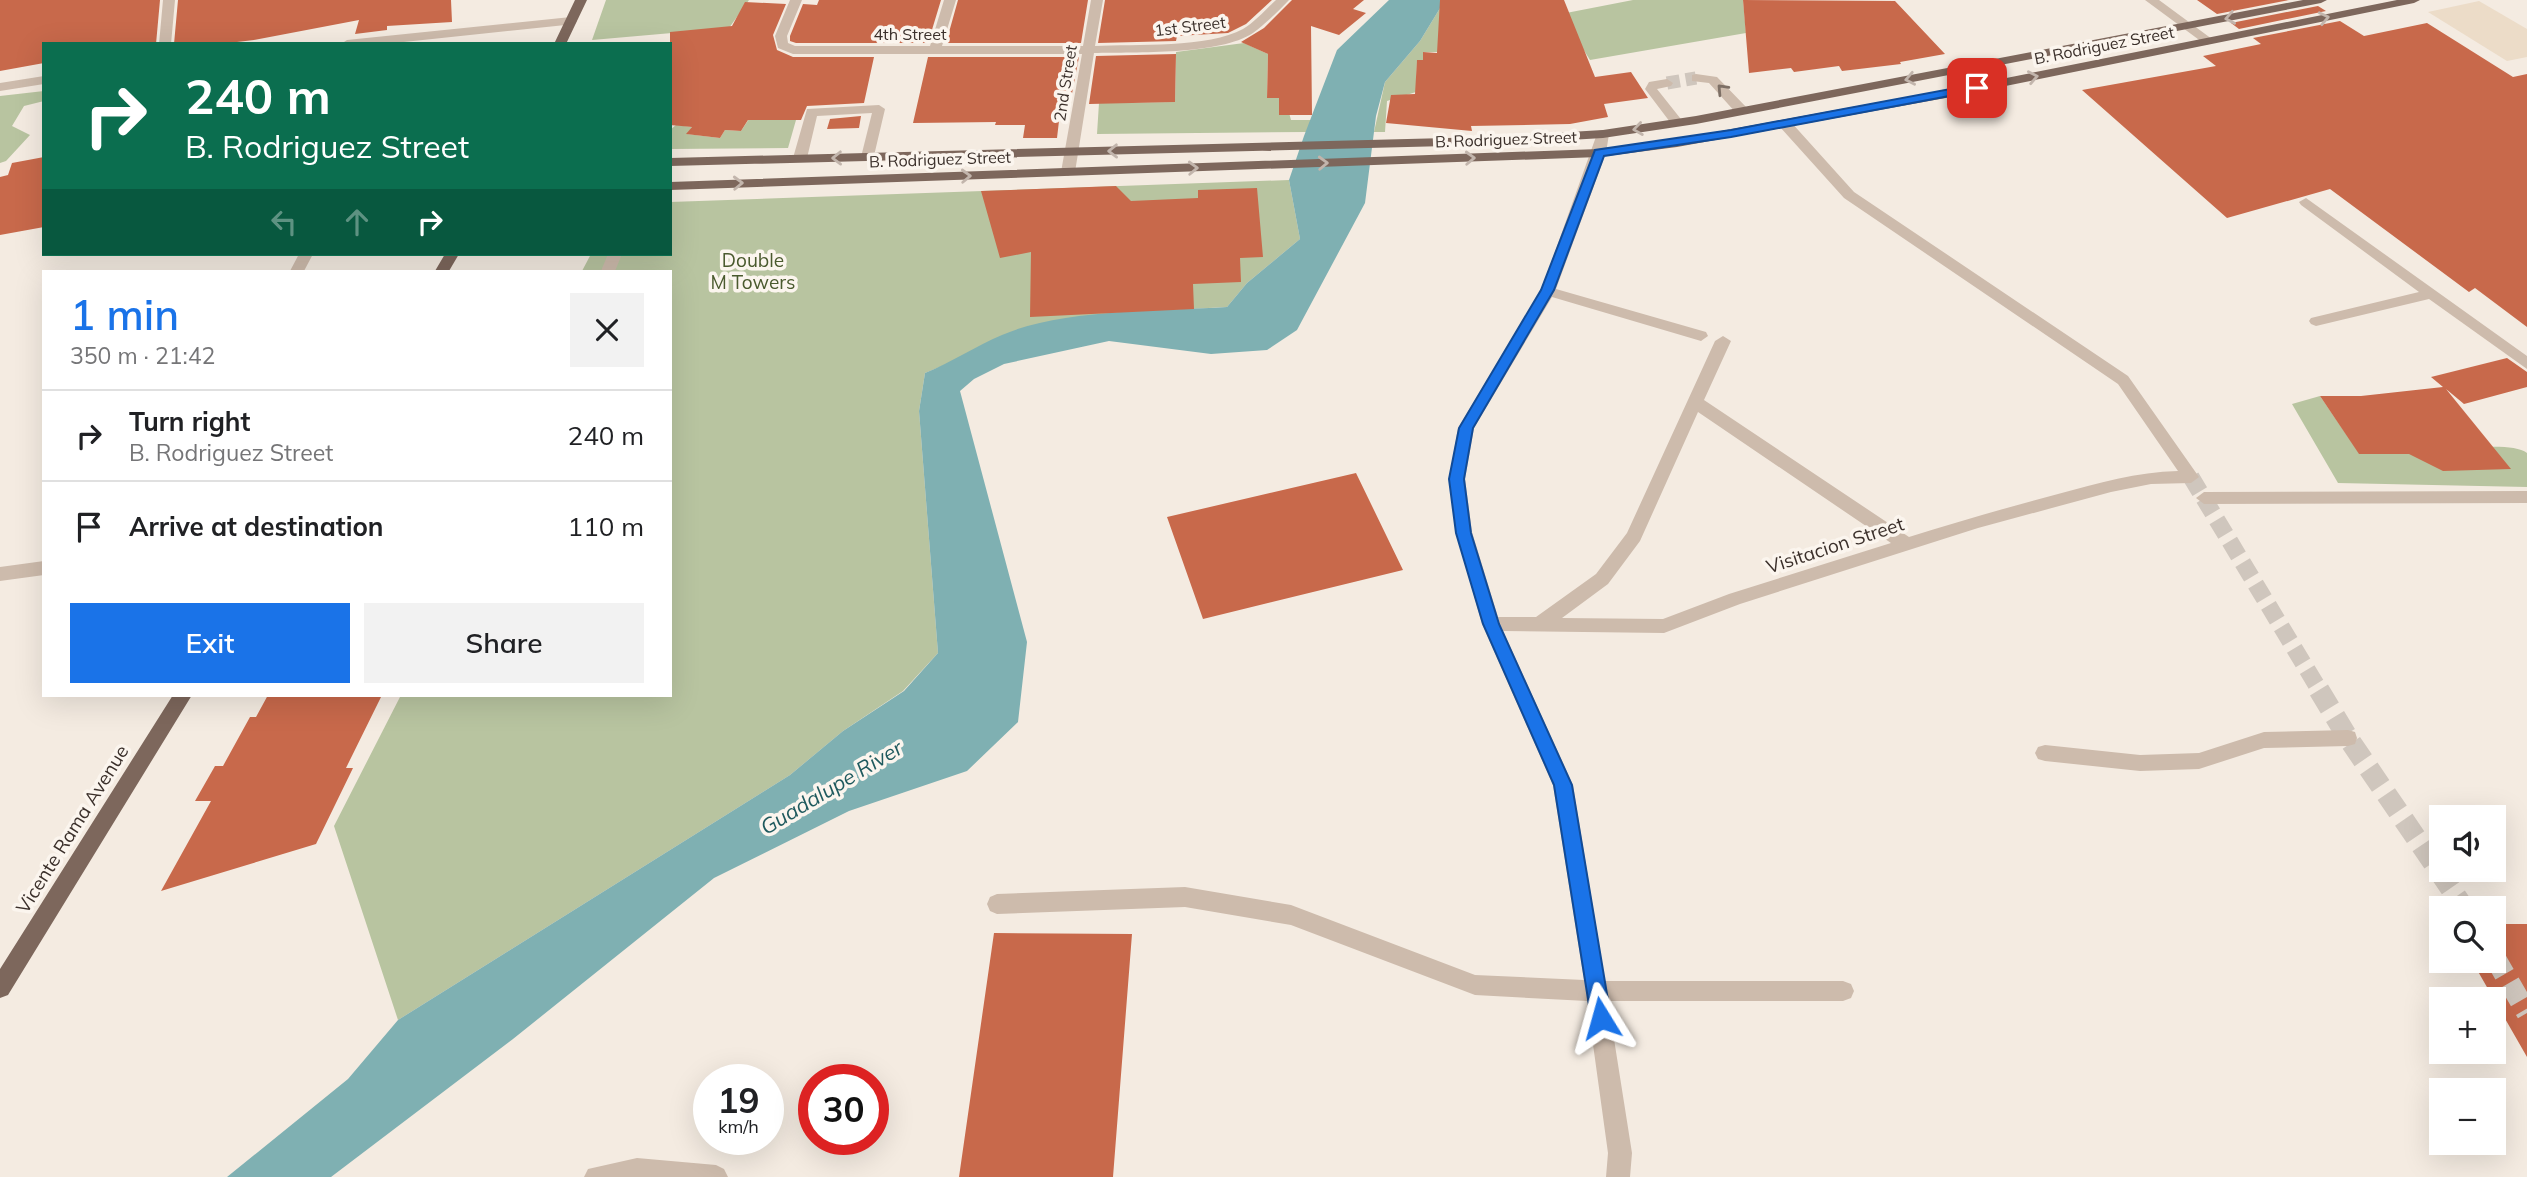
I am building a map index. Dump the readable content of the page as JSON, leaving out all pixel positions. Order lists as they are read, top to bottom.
{
  "streets": {
    "main road": ["B. Rodriguez Street", "Vicente Rama Avenue"],
    "street": [
      "1st Street",
      "4th Street",
      "2nd Street",
      "Visitacion Street"
    ]
  },
  "crossings": [
    ["1st Street", "4th Street"],
    ["1st Street", "2nd Street"],
    ["4th Street", "2nd Street"],
    ["B. Rodriguez Street", "2nd Street"],
    ["B. Rodriguez Street", "Visitacion Street"]
  ],
  "water": ["Guadalupe River"],
  "parks": ["Double M Towers"],
  "page": {
    "turn": ["240 m", "B. Rodriguez Street"],
    "heading": ["1 min", "350 m · 21:42"],
    "list": [
      {
        "name": "Turn right",
        "note": "B. Rodriguez Street",
        "value": "240 m"
      },
      {
        "name": "Arrive at destination",
        "value": "110 m"
      }
    ],
    "buttons": ["Exit", "Share"],
    "map_buttons": ["+", "−"],
    "speed": "19 km/h",
    "limit": "30"
  }
}
